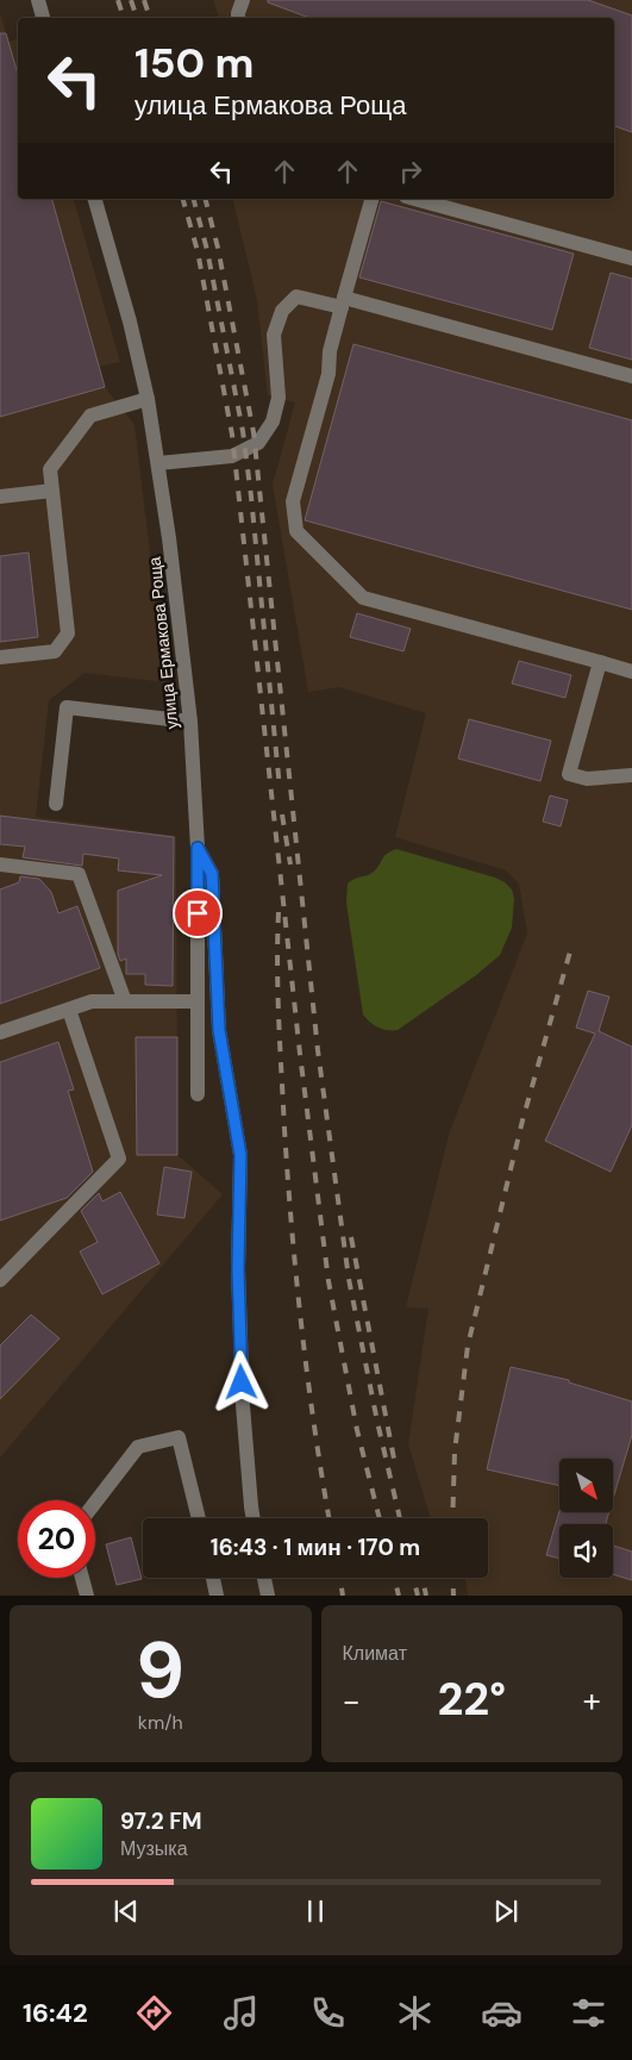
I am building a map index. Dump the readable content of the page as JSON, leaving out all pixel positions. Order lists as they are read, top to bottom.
{
  "streets": {
    "street": ["улица Ермакова Роща"]
  },
  "north": "bottom right",
  "page": {
    "turn": ["150 m", "улица Ермакова Роща"],
    "limit": "20",
    "trip": "16:43 · 1 мин · 170 m",
    "tile": [
      ["9", "km/h"],
      "Климат"
    ],
    "heat": ["−", "22°", "+"],
    "song": ["97.2 FM", "Музыка"],
    "tabs": "16:42"
  }
}
